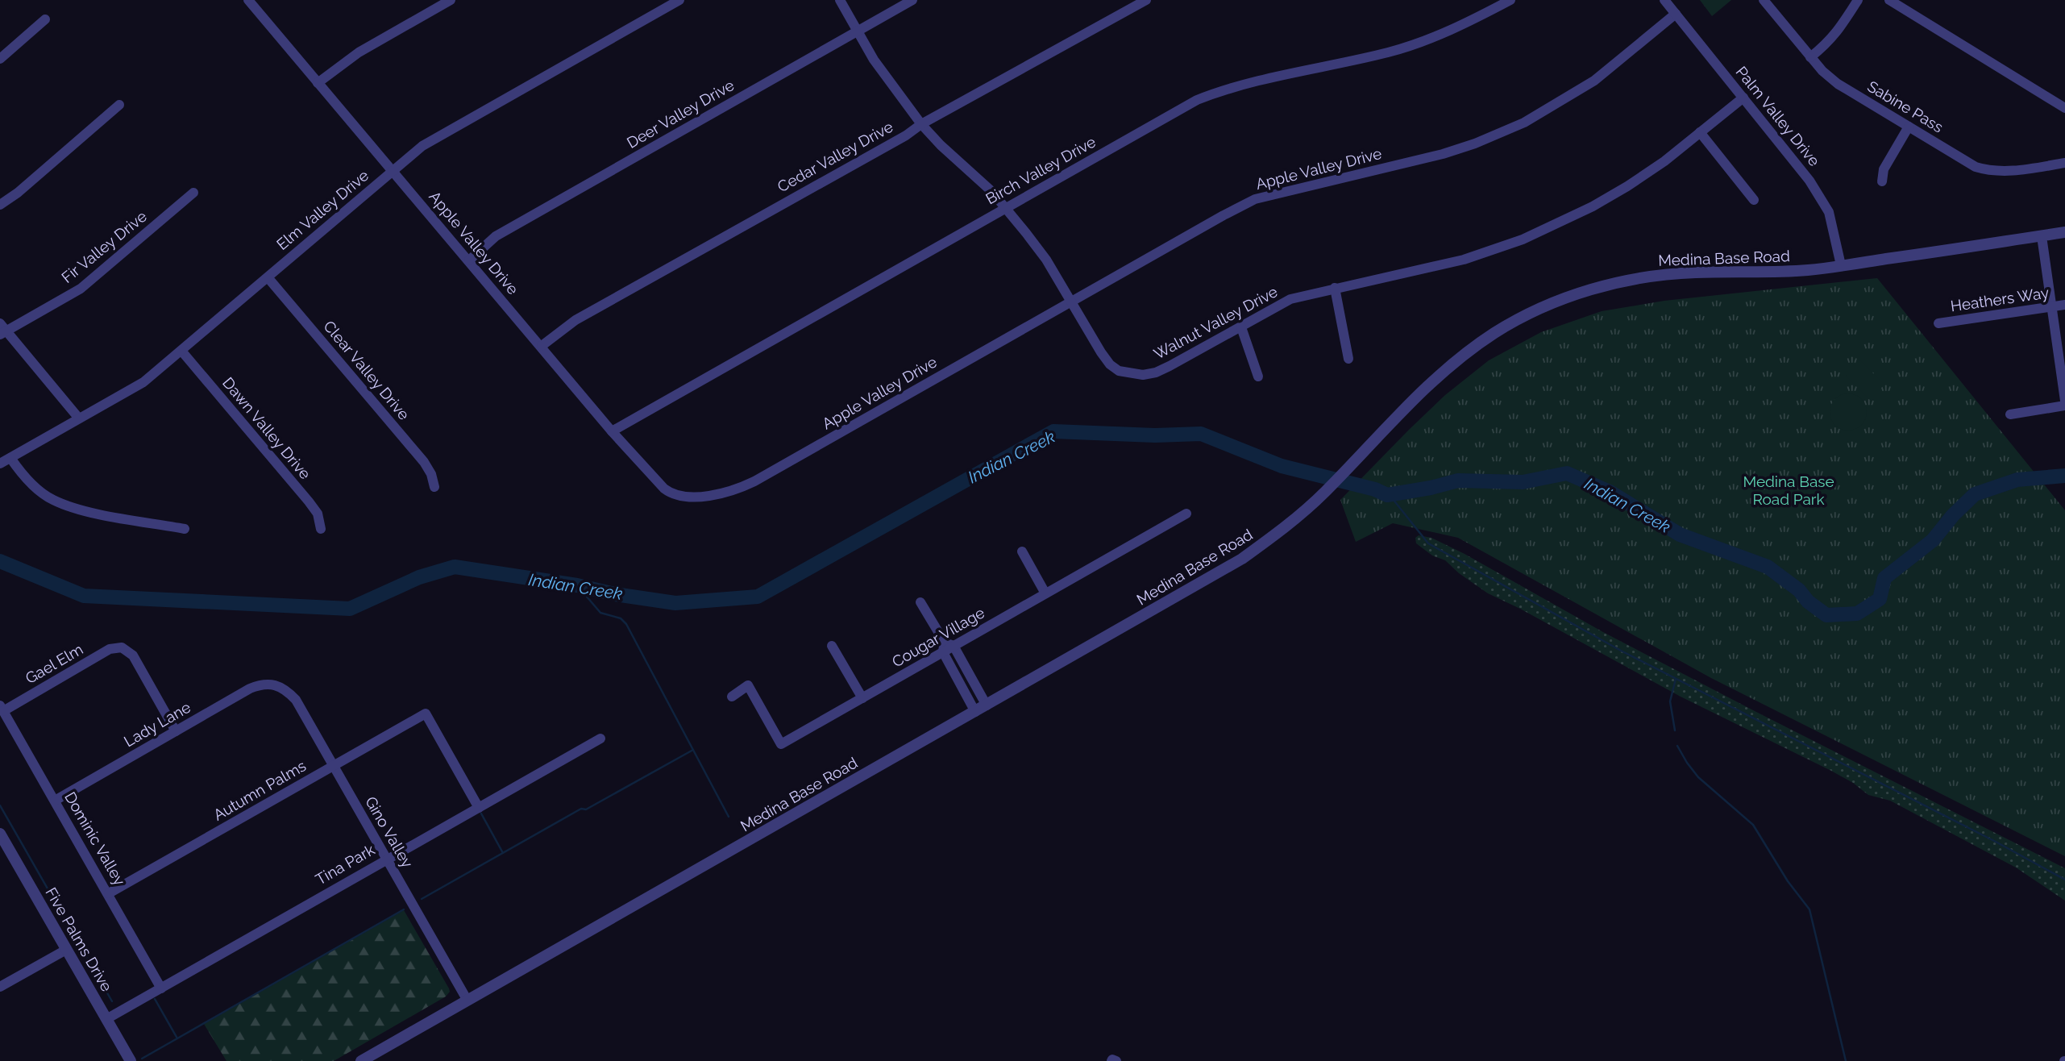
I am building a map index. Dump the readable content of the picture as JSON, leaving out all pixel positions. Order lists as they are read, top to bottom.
{
  "streets": {
    "street": [
      "Sabine Pass",
      "Deer Valley Drive",
      "Palm Valley Drive",
      "Cedar Valley Drive",
      "Apple Valley Drive",
      "Birch Valley Drive",
      "Elm Valley Drive",
      "Fir Valley Drive",
      "Medina Base Road",
      "Heathers Way",
      "Walnut Valley Drive",
      "Clear Valley Drive",
      "Dawn Valley Drive",
      "Cougar Village",
      "Gael Elm",
      "Lady Lane",
      "Autumn Palms",
      "Gino Valley",
      "Dominic Valley",
      "Tina Park",
      "Five Palms Drive"
    ]
  },
  "crossings": [
    ["Deer Valley Drive", "Apple Valley Drive"],
    ["Deer Valley Drive", "Walnut Valley Drive"],
    ["Palm Valley Drive", "Apple Valley Drive"],
    ["Palm Valley Drive", "Medina Base Road"],
    ["Palm Valley Drive", "Walnut Valley Drive"],
    ["Cedar Valley Drive", "Apple Valley Drive"],
    ["Cedar Valley Drive", "Walnut Valley Drive"],
    ["Apple Valley Drive", "Birch Valley Drive"],
    ["Apple Valley Drive", "Elm Valley Drive"],
    ["Apple Valley Drive", "Walnut Valley Drive"],
    ["Birch Valley Drive", "Walnut Valley Drive"],
    ["Elm Valley Drive", "Clear Valley Drive"],
    ["Elm Valley Drive", "Dawn Valley Drive"],
    ["Medina Base Road", "Gino Valley"],
    ["Gael Elm", "Lady Lane"],
    ["Gael Elm", "Dominic Valley"],
    ["Lady Lane", "Gino Valley"],
    ["Lady Lane", "Dominic Valley"],
    ["Autumn Palms", "Gino Valley"],
    ["Autumn Palms", "Dominic Valley"],
    ["Autumn Palms", "Tina Park"],
    ["Gino Valley", "Tina Park"],
    ["Dominic Valley", "Tina Park"],
    ["Tina Park", "Five Palms Drive"]
  ],
  "water": ["Indian Creek"],
  "parks": ["Medina Base Road Park"]
}
